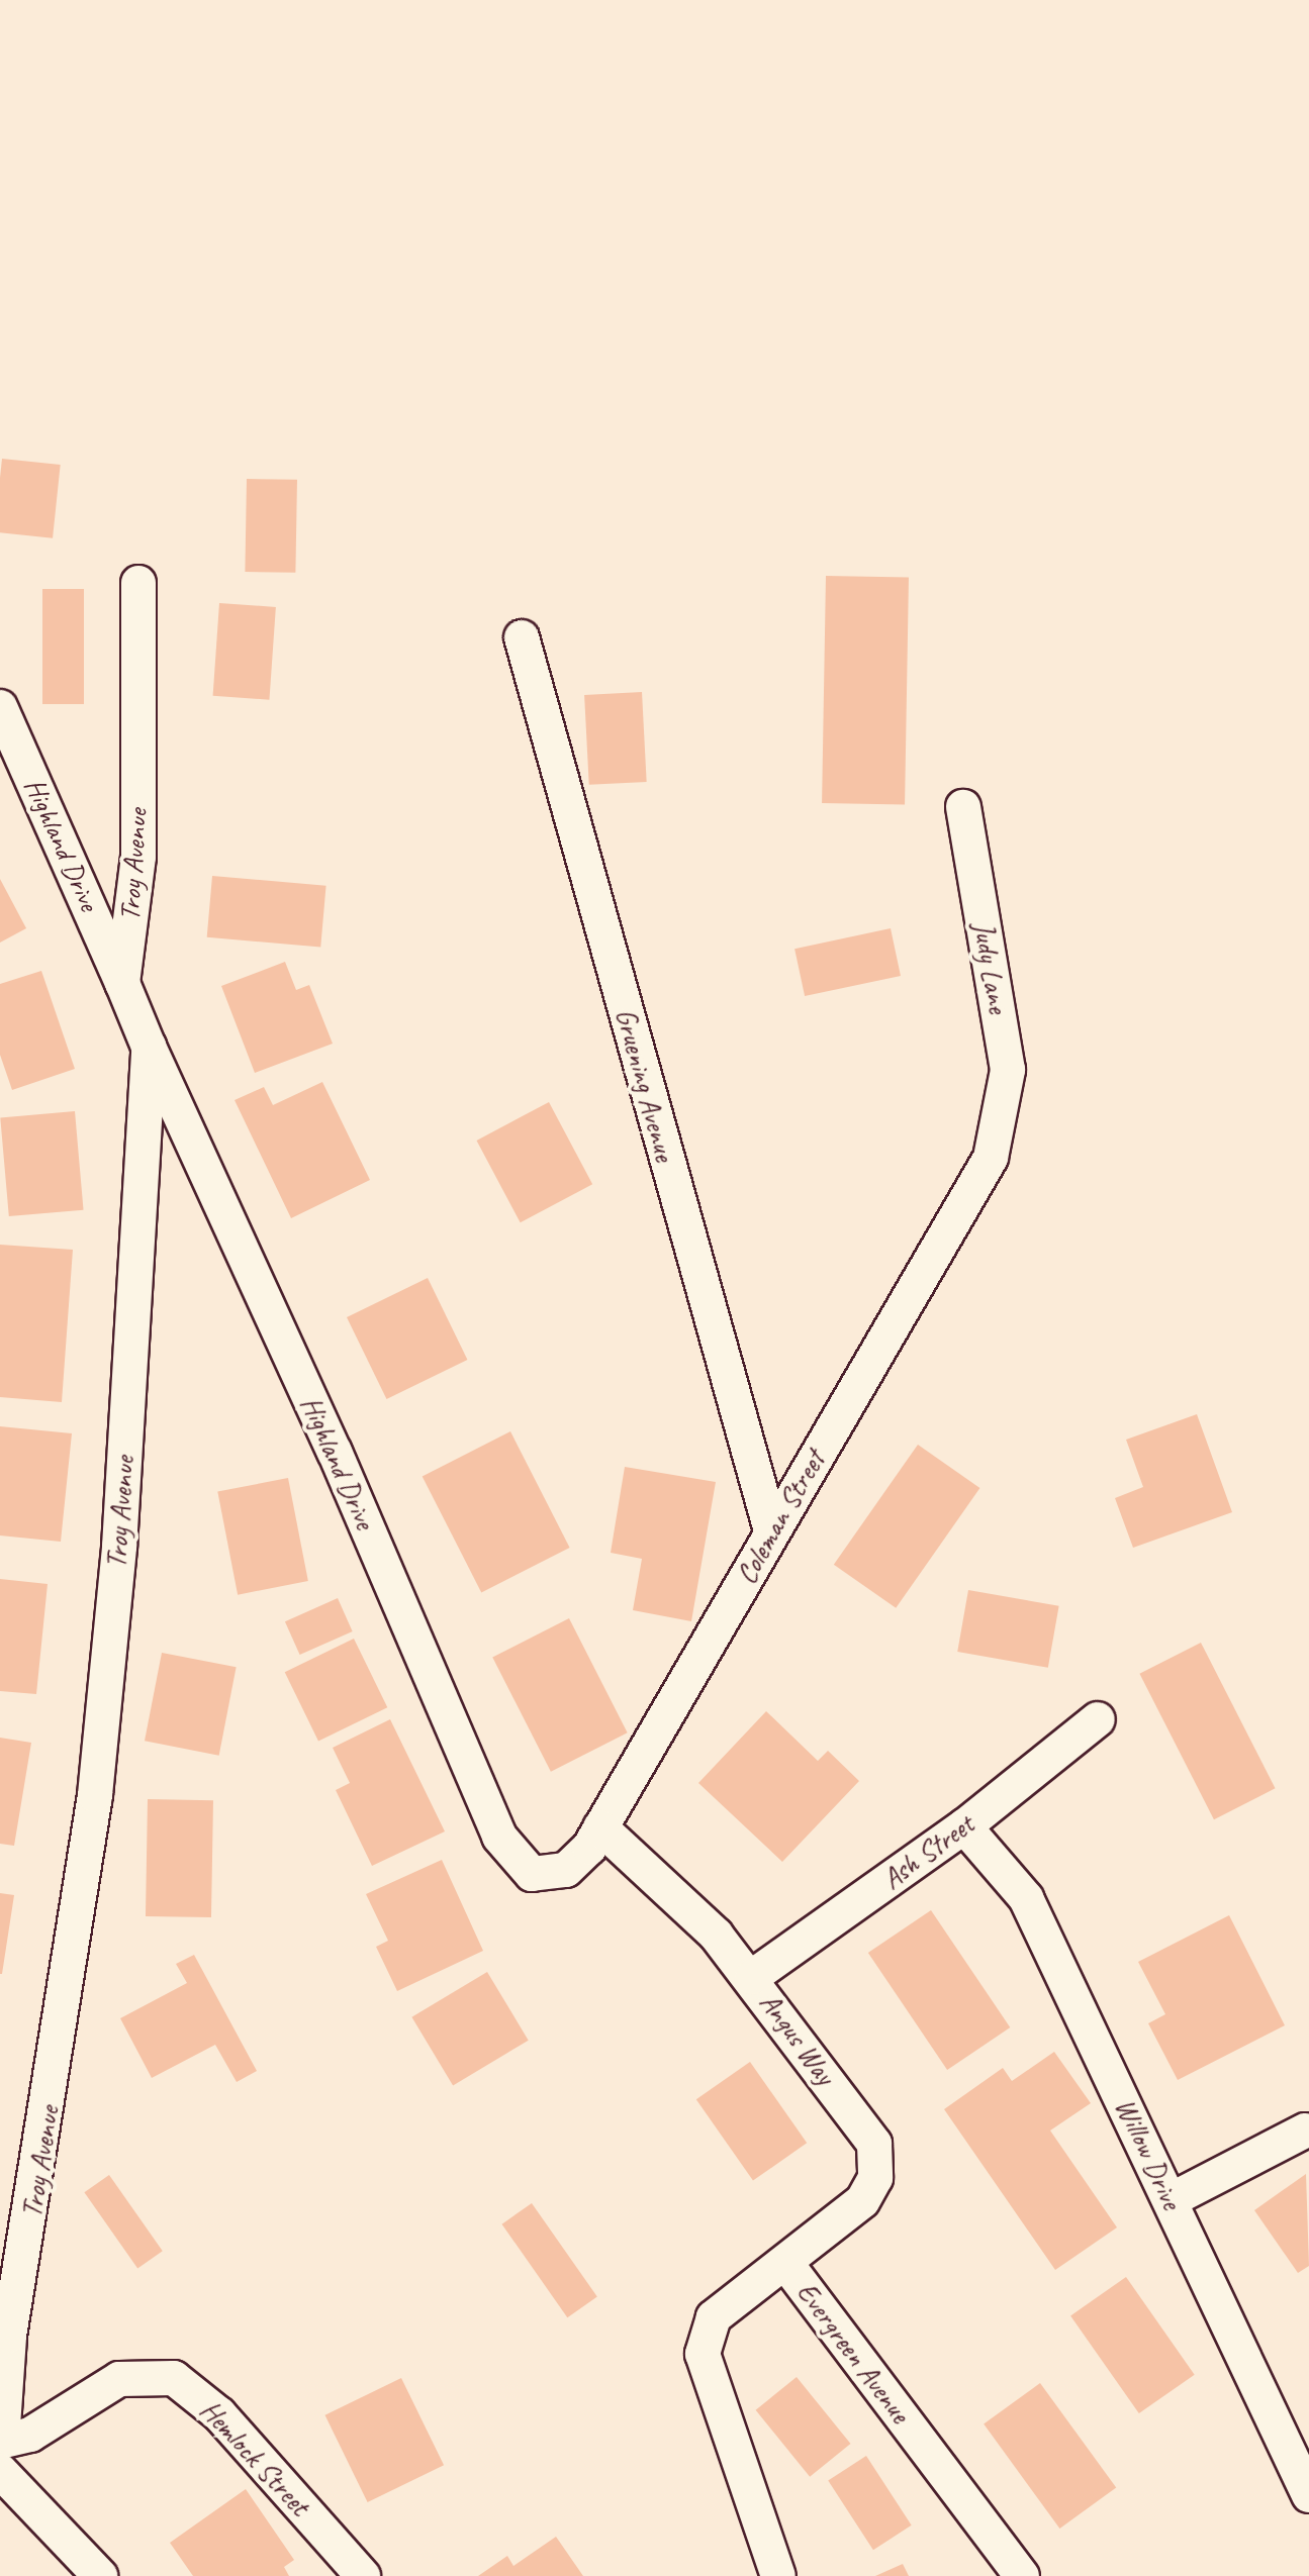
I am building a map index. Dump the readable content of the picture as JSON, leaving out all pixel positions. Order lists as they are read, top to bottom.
{
  "streets": {
    "street": [
      "Highland Drive",
      "Troy Avenue",
      "Judy Lane",
      "Gruening Avenue",
      "Coleman Street",
      "Ash Street",
      "Angus Way",
      "Willow Drive",
      "Evergreen Avenue",
      "Hemlock Street"
    ]
  },
  "crossings": [
    ["Highland Drive", "Troy Avenue"],
    ["Highland Drive", "Coleman Street"],
    ["Troy Avenue", "Hemlock Street"],
    ["Judy Lane", "Coleman Street"],
    ["Gruening Avenue", "Coleman Street"],
    ["Coleman Street", "Angus Way"],
    ["Ash Street", "Angus Way"],
    ["Ash Street", "Willow Drive"],
    ["Angus Way", "Evergreen Avenue"]
  ]
}
